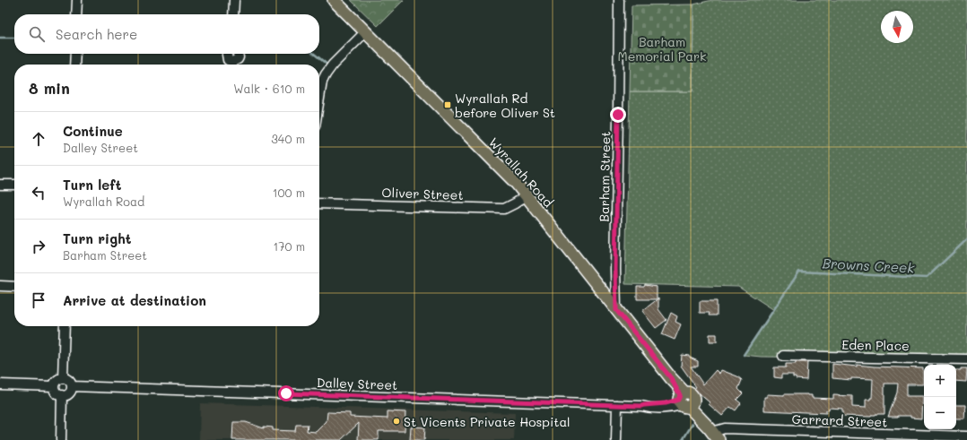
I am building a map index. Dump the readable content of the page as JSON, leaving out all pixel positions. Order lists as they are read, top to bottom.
{
  "streets": {
    "main road": ["Wyrallah Road"],
    "street": [
      "Barham Street",
      "Oliver Street",
      "Eden Place",
      "Dalley Street",
      "Garrard Street"
    ]
  },
  "crossings": [
    ["Wyrallah Road", "Barham Street"],
    ["Wyrallah Road", "Oliver Street"],
    ["Wyrallah Road", "Dalley Street"],
    ["Wyrallah Road", "Garrard Street"]
  ],
  "water": ["Browns Creek"],
  "parks": ["Barham Memorial Park"],
  "places": {
    "transit": ["Wyrallah Rd before Oliver St"],
    "other": ["St Vicents Private Hospital"]
  },
  "north": "bottom",
  "page": {
    "search": "Search here",
    "heading": ["8 min", "Walk · 610 m"],
    "list": [
      ["Continue", "Dalley Street", "340 m"],
      ["Turn left", "Wyrallah Road", "100 m"],
      ["Turn right", "Barham Street", "170 m"],
      "Arrive at destination"
    ],
    "map_buttons": ["+", "−"]
  }
}
